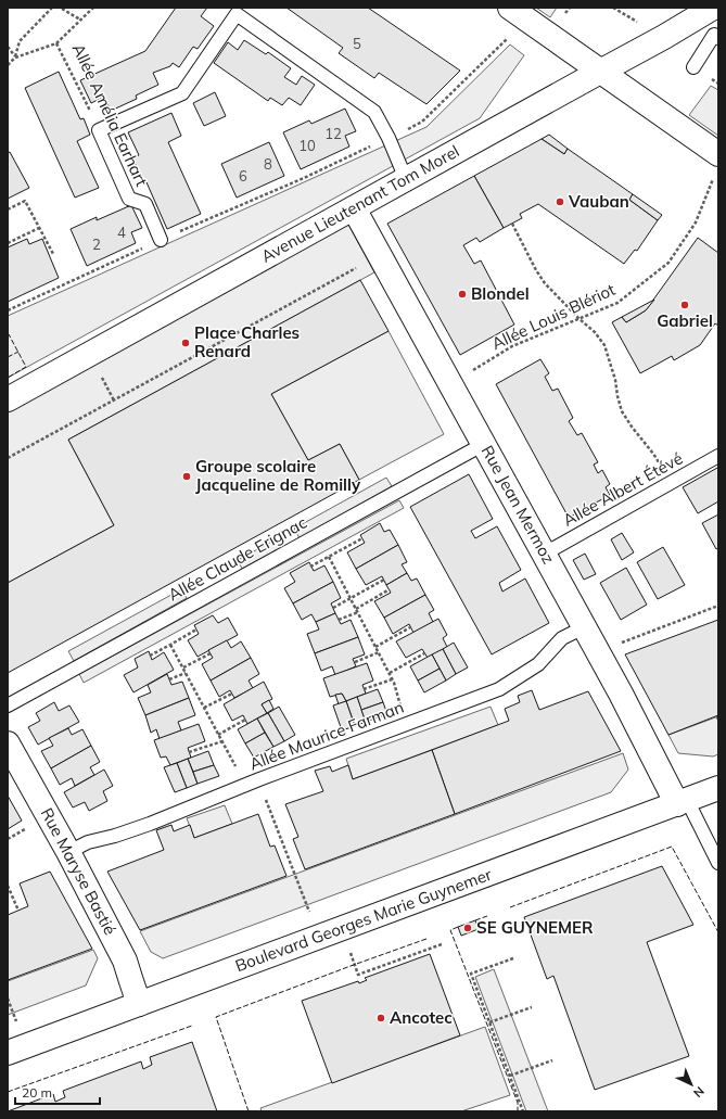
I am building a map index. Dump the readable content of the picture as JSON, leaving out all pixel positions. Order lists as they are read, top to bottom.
{
  "streets": {
    "street": [
      "Avenue Lieutenant Tom Morel",
      "Rue Jean Mermoz",
      "Rue Maryse Bastié",
      "Boulevard Georges Marie Guynemer"
    ],
    "lane": [
      "Allée Amélia Earhart",
      "Allée Albert Étévé",
      "Allée Claude Erignac",
      "Allée Maurice Farman"
    ],
    "path": ["Allée Louis Blériot"]
  },
  "crossings": [
    ["Avenue Lieutenant Tom Morel", "Rue Jean Mermoz"],
    ["Allée Louis Blériot", "Rue Jean Mermoz"],
    ["Allée Albert Étévé", "Rue Jean Mermoz"],
    ["Rue Jean Mermoz", "Allée Claude Erignac"],
    ["Rue Jean Mermoz", "Allée Maurice Farman"],
    ["Rue Jean Mermoz", "Boulevard Georges Marie Guynemer"],
    ["Allée Maurice Farman", "Rue Maryse Bastié"],
    ["Rue Maryse Bastié", "Boulevard Georges Marie Guynemer"]
  ],
  "places": [
    "Vauban",
    "Blondel",
    "Gabriel",
    "Place Charles Renard",
    "Groupe scolaire Jacqueline de Romilly",
    "SE GUYNEMER",
    "Ancotec"
  ],
  "house_numbers": [
    "5",
    "12",
    "10",
    "8",
    "6",
    "4",
    "2"
  ],
  "scale_bar": "20 m",
  "north": "bottom right"
}
